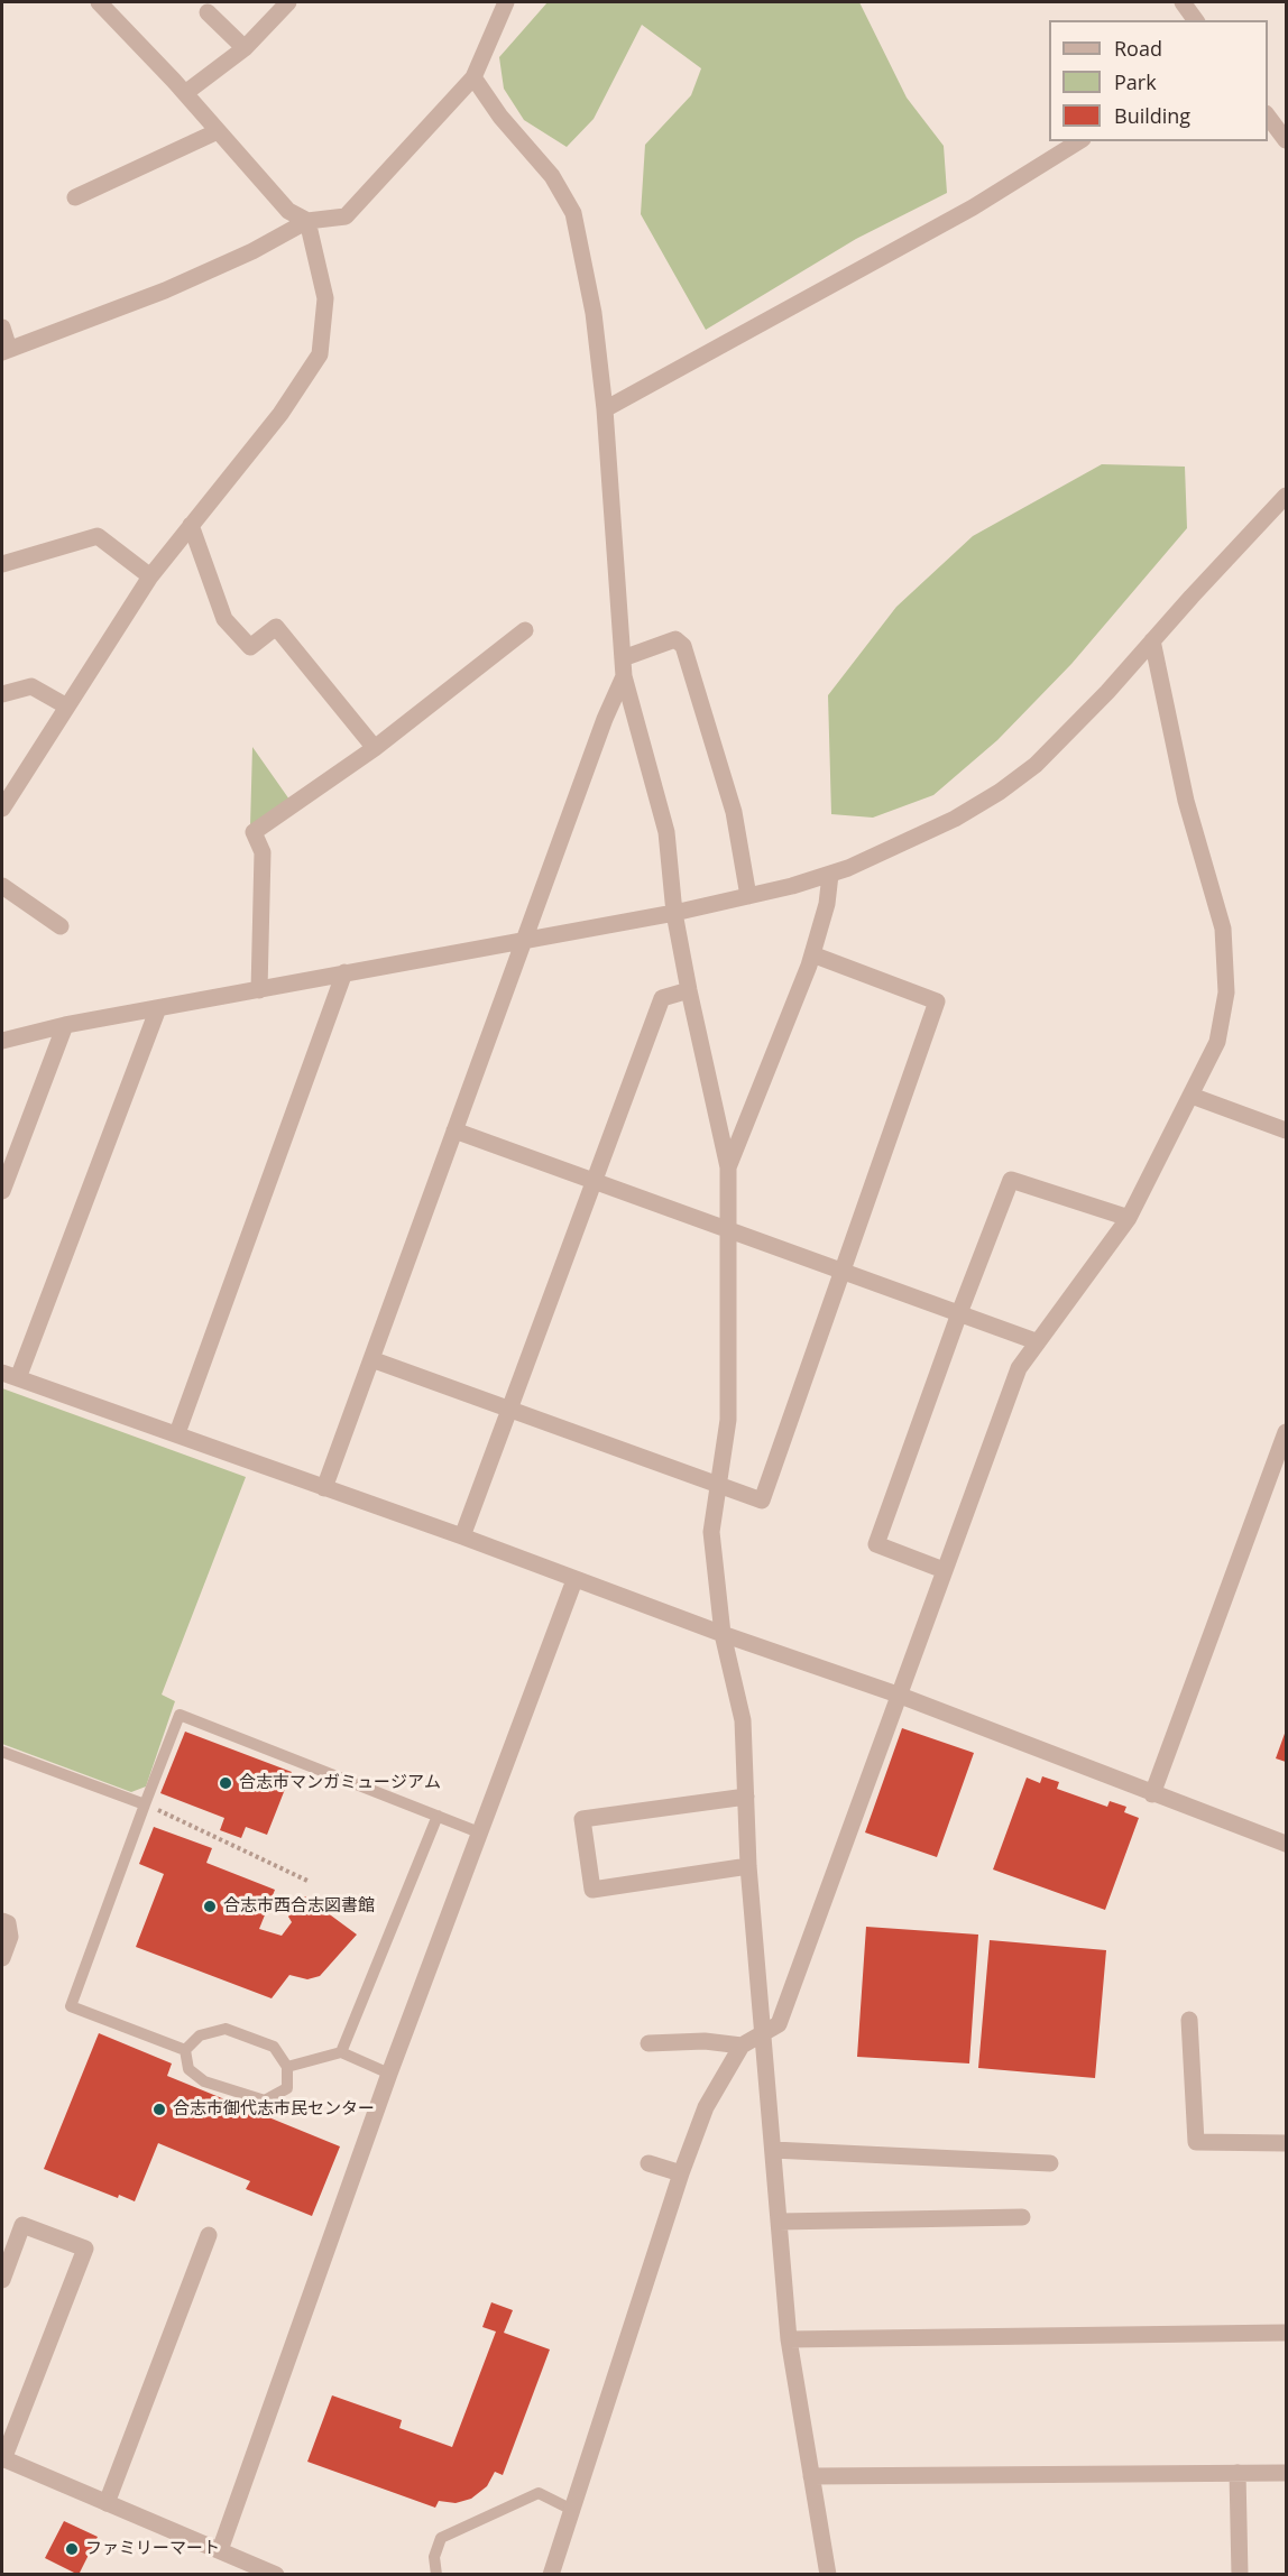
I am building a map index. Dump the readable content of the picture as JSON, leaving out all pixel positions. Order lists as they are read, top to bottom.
{
  "places": [
    "合志市マンガミュージアム",
    "合志市西合志図書館",
    "合志市御代志市民センター",
    "ファミリーマート"
  ],
  "legend": ["Road", "Park", "Building"]
}
